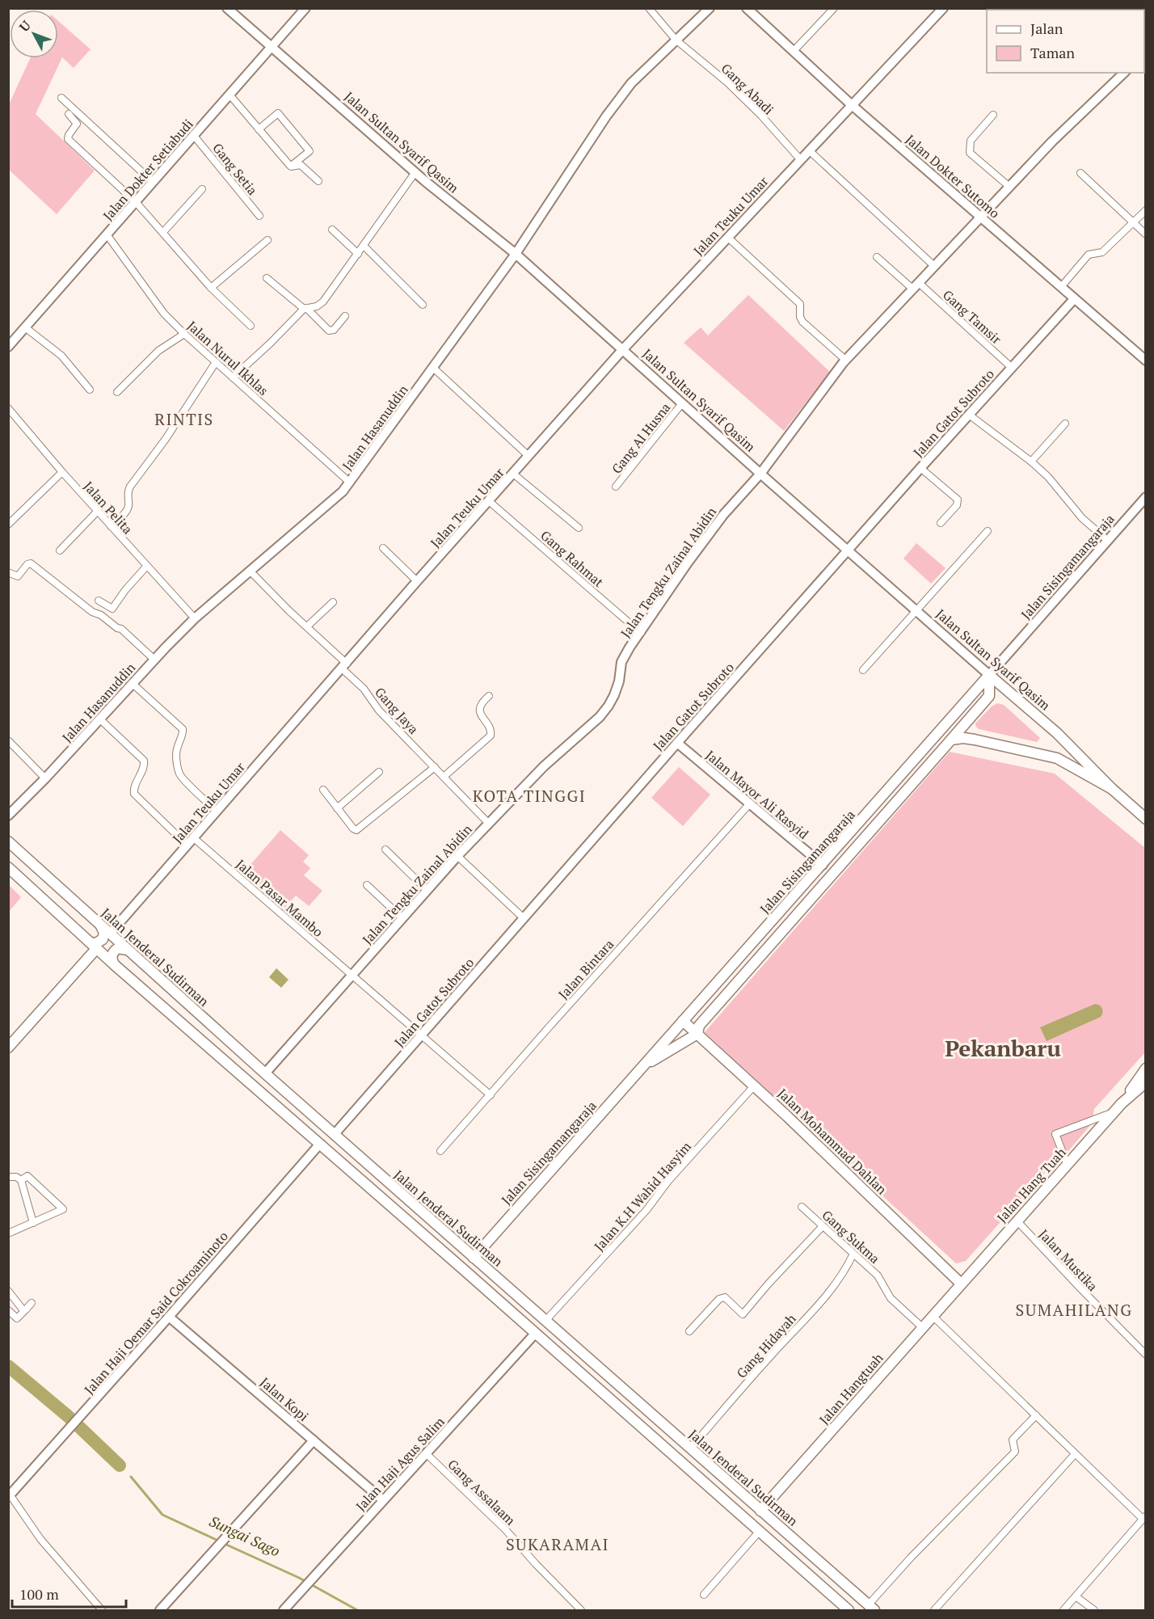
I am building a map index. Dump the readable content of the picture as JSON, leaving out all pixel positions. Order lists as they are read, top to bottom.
{
  "streets": {
    "main road": [
      "Jalan Sultan Syarif Qasim",
      "Jalan Sisingamangaraja",
      "Jalan Jenderal Sudirman",
      "Jalan Mohammad Dahlan",
      "Jalan Hang Tuah",
      "Jalan Hangtuah"
    ],
    "street": [
      "Gang Abadi",
      "Gang Setia",
      "Jalan Dokter Setiabudi",
      "Jalan Dokter Sutomo",
      "Jalan Teuku Umar",
      "Gang Tamsir",
      "Jalan Nurul Ikhlas",
      "Jalan Gatot Subroto",
      "Jalan Hasanuddin",
      "Gang Al Husna",
      "Jalan Pelita",
      "Gang Rahmat",
      "Jalan Tengku Zainal Abidin",
      "Gang Jaya",
      "Jalan Mayor Ali Rasyid",
      "Jalan Pasar Mambo",
      "Jalan Bintara",
      "Jalan K.H Wahid Hasyim",
      "Gang Sukma",
      "Jalan Mustika",
      "Jalan Haji Oemar Said Cokroaminoto",
      "Gang Hidayah",
      "Jalan Kopi",
      "Jalan Haji Agus Salim",
      "Gang Assalaam"
    ]
  },
  "crossings": [
    ["Gang Abadi", "Jalan Teuku Umar"],
    ["Gang Abadi", "Jalan Hasanuddin"],
    ["Jalan Sultan Syarif Qasim", "Jalan Dokter Setiabudi"],
    ["Jalan Sultan Syarif Qasim", "Jalan Teuku Umar"],
    ["Jalan Sultan Syarif Qasim", "Jalan Gatot Subroto"],
    ["Jalan Sultan Syarif Qasim", "Jalan Hasanuddin"],
    ["Jalan Sultan Syarif Qasim", "Gang Al Husna"],
    ["Jalan Sultan Syarif Qasim", "Jalan Sisingamangaraja"],
    ["Jalan Sultan Syarif Qasim", "Jalan Tengku Zainal Abidin"],
    ["Gang Setia", "Jalan Dokter Setiabudi"],
    ["Jalan Dokter Setiabudi", "Jalan Nurul Ikhlas"],
    ["Jalan Dokter Sutomo", "Jalan Teuku Umar"],
    ["Jalan Dokter Sutomo", "Jalan Gatot Subroto"],
    ["Jalan Dokter Sutomo", "Jalan Tengku Zainal Abidin"],
    ["Jalan Teuku Umar", "Gang Rahmat"],
    ["Jalan Teuku Umar", "Gang Jaya"],
    ["Jalan Teuku Umar", "Jalan Pasar Mambo"],
    ["Jalan Teuku Umar", "Jalan Jenderal Sudirman"],
    ["Gang Tamsir", "Jalan Gatot Subroto"],
    ["Gang Tamsir", "Jalan Tengku Zainal Abidin"],
    ["Jalan Nurul Ikhlas", "Jalan Hasanuddin"],
    ["Jalan Gatot Subroto", "Jalan Mayor Ali Rasyid"],
    ["Jalan Gatot Subroto", "Jalan Pasar Mambo"],
    ["Jalan Gatot Subroto", "Jalan Jenderal Sudirman"],
    ["Jalan Hasanuddin", "Jalan Pelita"],
    ["Jalan Hasanuddin", "Gang Jaya"],
    ["Gang Rahmat", "Jalan Tengku Zainal Abidin"],
    ["Jalan Sisingamangaraja", "Jalan Mayor Ali Rasyid"],
    ["Jalan Sisingamangaraja", "Jalan Jenderal Sudirman"],
    ["Jalan Sisingamangaraja", "Jalan Mohammad Dahlan"],
    ["Jalan Tengku Zainal Abidin", "Gang Jaya"],
    ["Jalan Tengku Zainal Abidin", "Jalan Pasar Mambo"],
    ["Jalan Tengku Zainal Abidin", "Jalan Jenderal Sudirman"],
    ["Jalan Mayor Ali Rasyid", "Jalan Bintara"],
    ["Jalan Pasar Mambo", "Jalan Bintara"],
    ["Jalan Jenderal Sudirman", "Jalan K.H Wahid Hasyim"],
    ["Jalan Jenderal Sudirman", "Gang Hidayah"],
    ["Jalan Jenderal Sudirman", "Jalan Hangtuah"],
    ["Jalan Mohammad Dahlan", "Jalan Hang Tuah"],
    ["Jalan Mohammad Dahlan", "Jalan K.H Wahid Hasyim"],
    ["Jalan Mohammad Dahlan", "Jalan Hangtuah"],
    ["Jalan Hang Tuah", "Jalan Mustika"],
    ["Jalan Hang Tuah", "Jalan Hangtuah"],
    ["Gang Sukma", "Gang Hidayah"],
    ["Gang Sukma", "Jalan Hangtuah"],
    ["Jalan Haji Oemar Said Cokroaminoto", "Jalan Kopi"],
    ["Jalan Kopi", "Jalan Haji Agus Salim"],
    ["Jalan Haji Agus Salim", "Gang Assalaam"]
  ],
  "districts": [
    "RINTIS",
    "KOTA TINGGI",
    "Pekanbaru",
    "SUMAHILANG",
    "SUKARAMAI"
  ],
  "water": ["Sungai Sago"],
  "legend": ["Jalan", "Taman"],
  "scale_bar": "100 m",
  "north": "top left"
}
